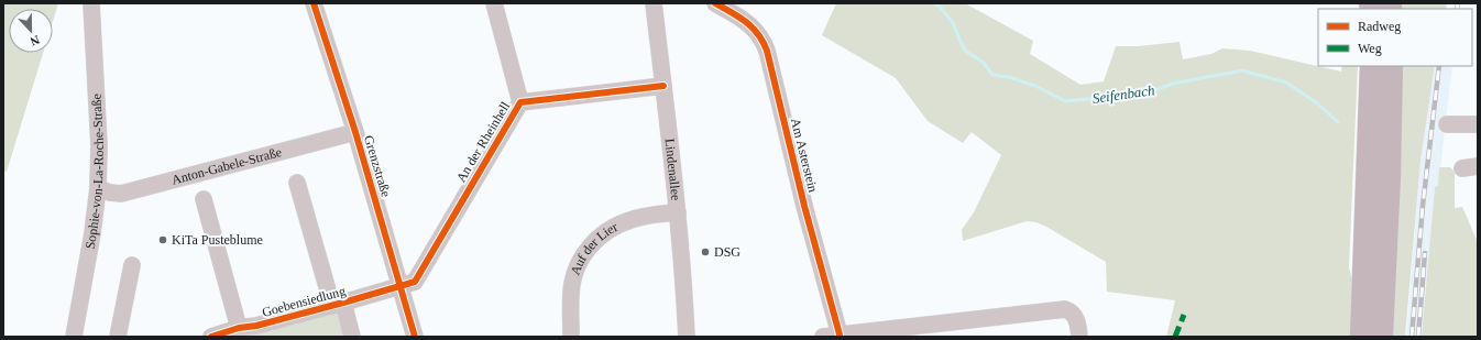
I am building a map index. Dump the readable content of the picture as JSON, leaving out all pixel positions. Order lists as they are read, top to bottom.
{
  "streets": {
    "street": [
      "An der Rheinhell",
      "Am Asterstein",
      "Anton-Gabele-Straße",
      "Grenzstraße",
      "Lindenallee",
      "Sophie-von-La-Roche-Straße",
      "Auf der Lier",
      "Goebensiedlung"
    ]
  },
  "crossings": [
    ["An der Rheinhell", "Grenzstraße"],
    ["An der Rheinhell", "Lindenallee"],
    ["An der Rheinhell", "Goebensiedlung"],
    ["Anton-Gabele-Straße", "Grenzstraße"],
    ["Anton-Gabele-Straße", "Sophie-von-La-Roche-Straße"],
    ["Anton-Gabele-Straße", "Goebensiedlung"],
    ["Grenzstraße", "Goebensiedlung"],
    ["Lindenallee", "Auf der Lier"]
  ],
  "water": ["Seifenbach"],
  "places": ["KiTa Pusteblume", "DSG"],
  "legend": ["Radweg", "Weg"],
  "north": "bottom"
}
